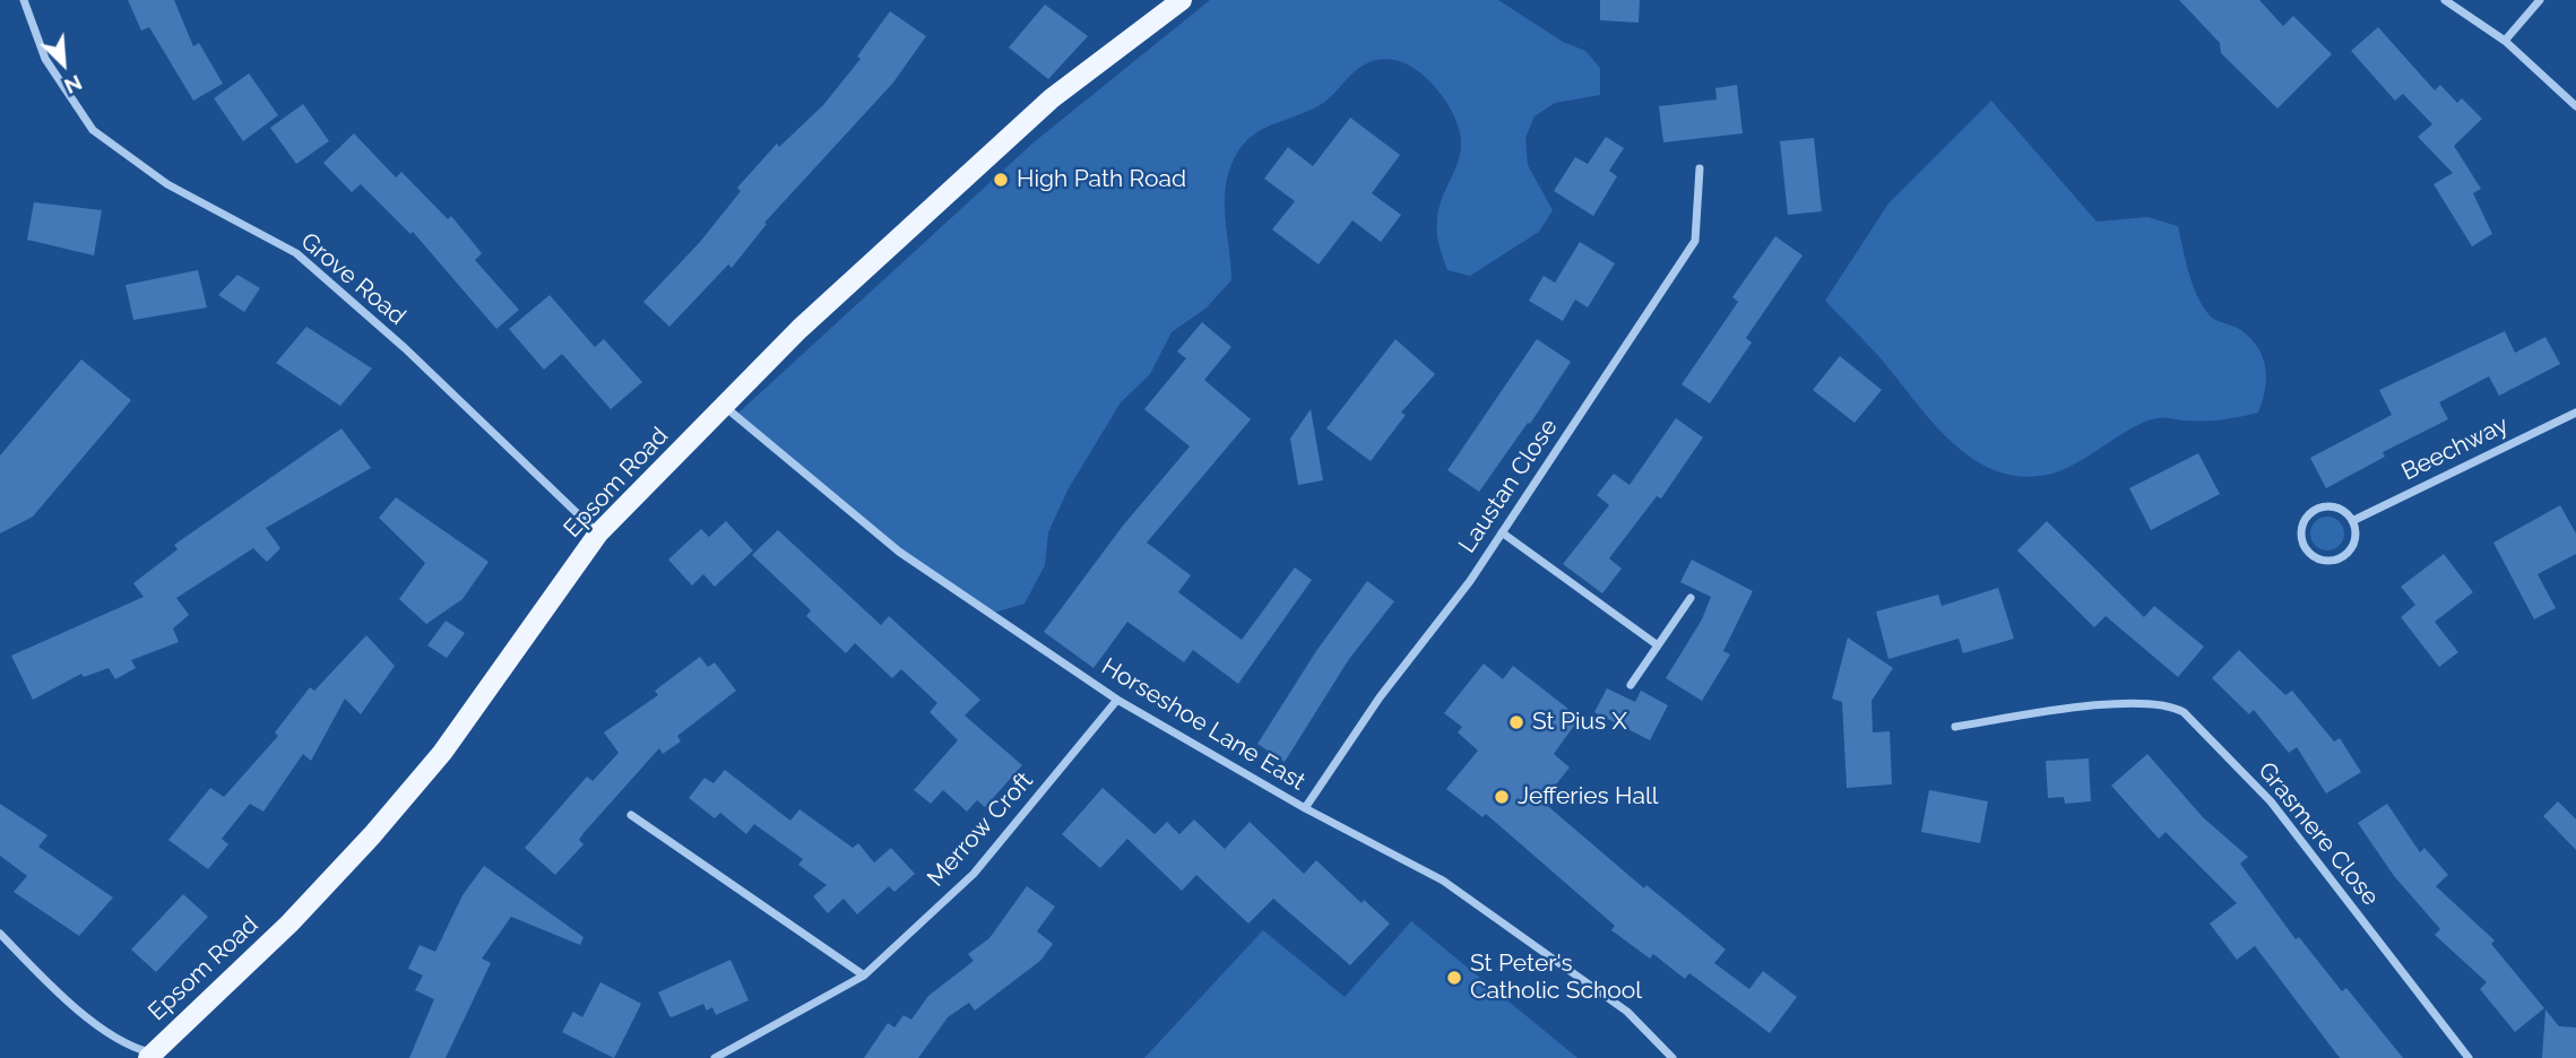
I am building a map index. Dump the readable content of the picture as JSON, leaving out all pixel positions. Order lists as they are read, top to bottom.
{
  "streets": {
    "main road": ["Epsom Road"],
    "street": [
      "Grove Road",
      "Beechway",
      "Laustan Close",
      "Horseshoe Lane East",
      "Merrow Croft",
      "Grasmere Close"
    ]
  },
  "crossings": [
    ["Grove Road", "Epsom Road"],
    ["Epsom Road", "Horseshoe Lane East"],
    ["Laustan Close", "Horseshoe Lane East"],
    ["Horseshoe Lane East", "Merrow Croft"]
  ],
  "places": [
    "High Path Road",
    "St Pius X",
    "Jefferies Hall",
    "St Peter's Catholic School"
  ],
  "north": "bottom right"
}
